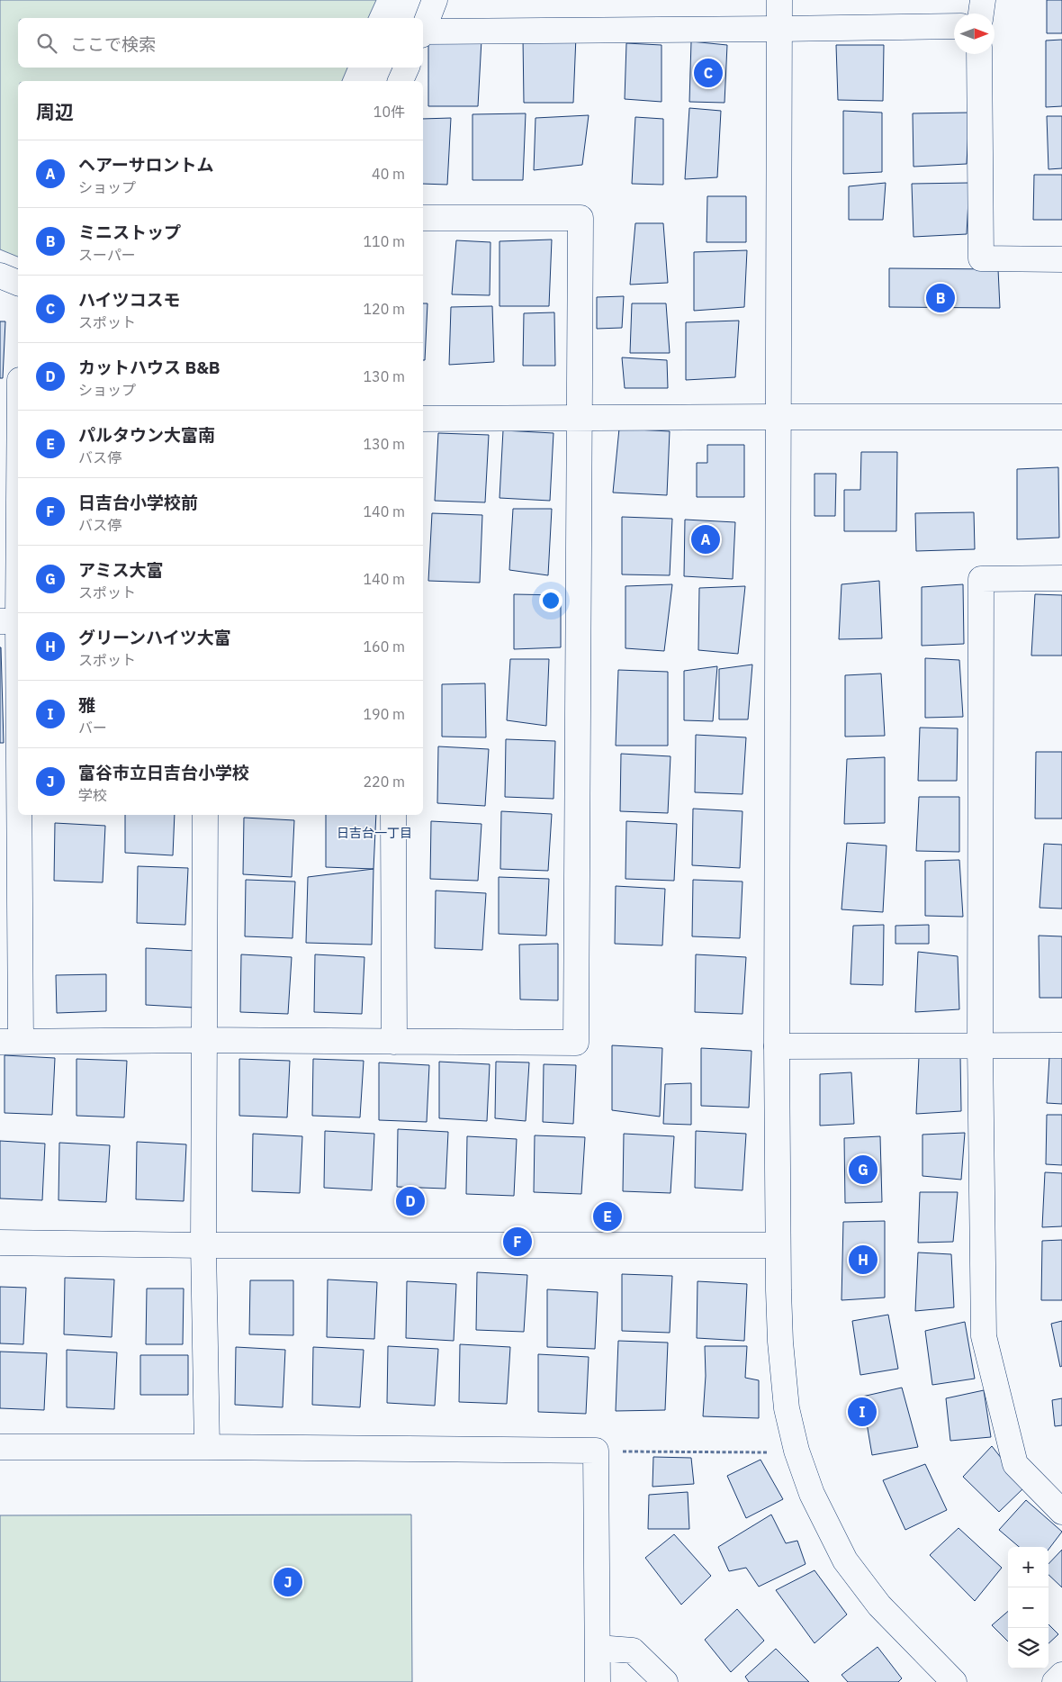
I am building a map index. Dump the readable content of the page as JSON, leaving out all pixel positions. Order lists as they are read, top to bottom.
{
  "districts": ["日吉台一丁目"],
  "north": "right",
  "page": {
    "search": "ここで検索",
    "pins": [
      "C",
      "B",
      "A",
      "G",
      "D",
      "E",
      "F",
      "H",
      "I",
      "J"
    ],
    "heading": ["周辺", "10件"],
    "list": [
      {
        "mark": "A",
        "name": "ヘアーサロントム",
        "note": "ショップ",
        "value": "40 m"
      },
      {
        "mark": "B",
        "name": "ミニストップ",
        "note": "スーパー",
        "value": "110 m"
      },
      {
        "mark": "C",
        "name": "ハイツコスモ",
        "note": "スポット",
        "value": "120 m"
      },
      {
        "mark": "D",
        "name": "カットハウス B&B",
        "note": "ショップ",
        "value": "130 m"
      },
      {
        "mark": "E",
        "name": "パルタウン大富南",
        "note": "バス停",
        "value": "130 m"
      },
      {
        "mark": "F",
        "name": "日吉台小学校前",
        "note": "バス停",
        "value": "140 m"
      },
      {
        "mark": "G",
        "name": "アミス大富",
        "note": "スポット",
        "value": "140 m"
      },
      {
        "mark": "H",
        "name": "グリーンハイツ大富",
        "note": "スポット",
        "value": "160 m"
      },
      {
        "mark": "I",
        "name": "雅",
        "note": "バー",
        "value": "190 m"
      },
      {
        "mark": "J",
        "name": "富谷市立日吉台小学校",
        "note": "学校",
        "value": "220 m"
      }
    ],
    "map_buttons": ["+", "−"]
  }
}
